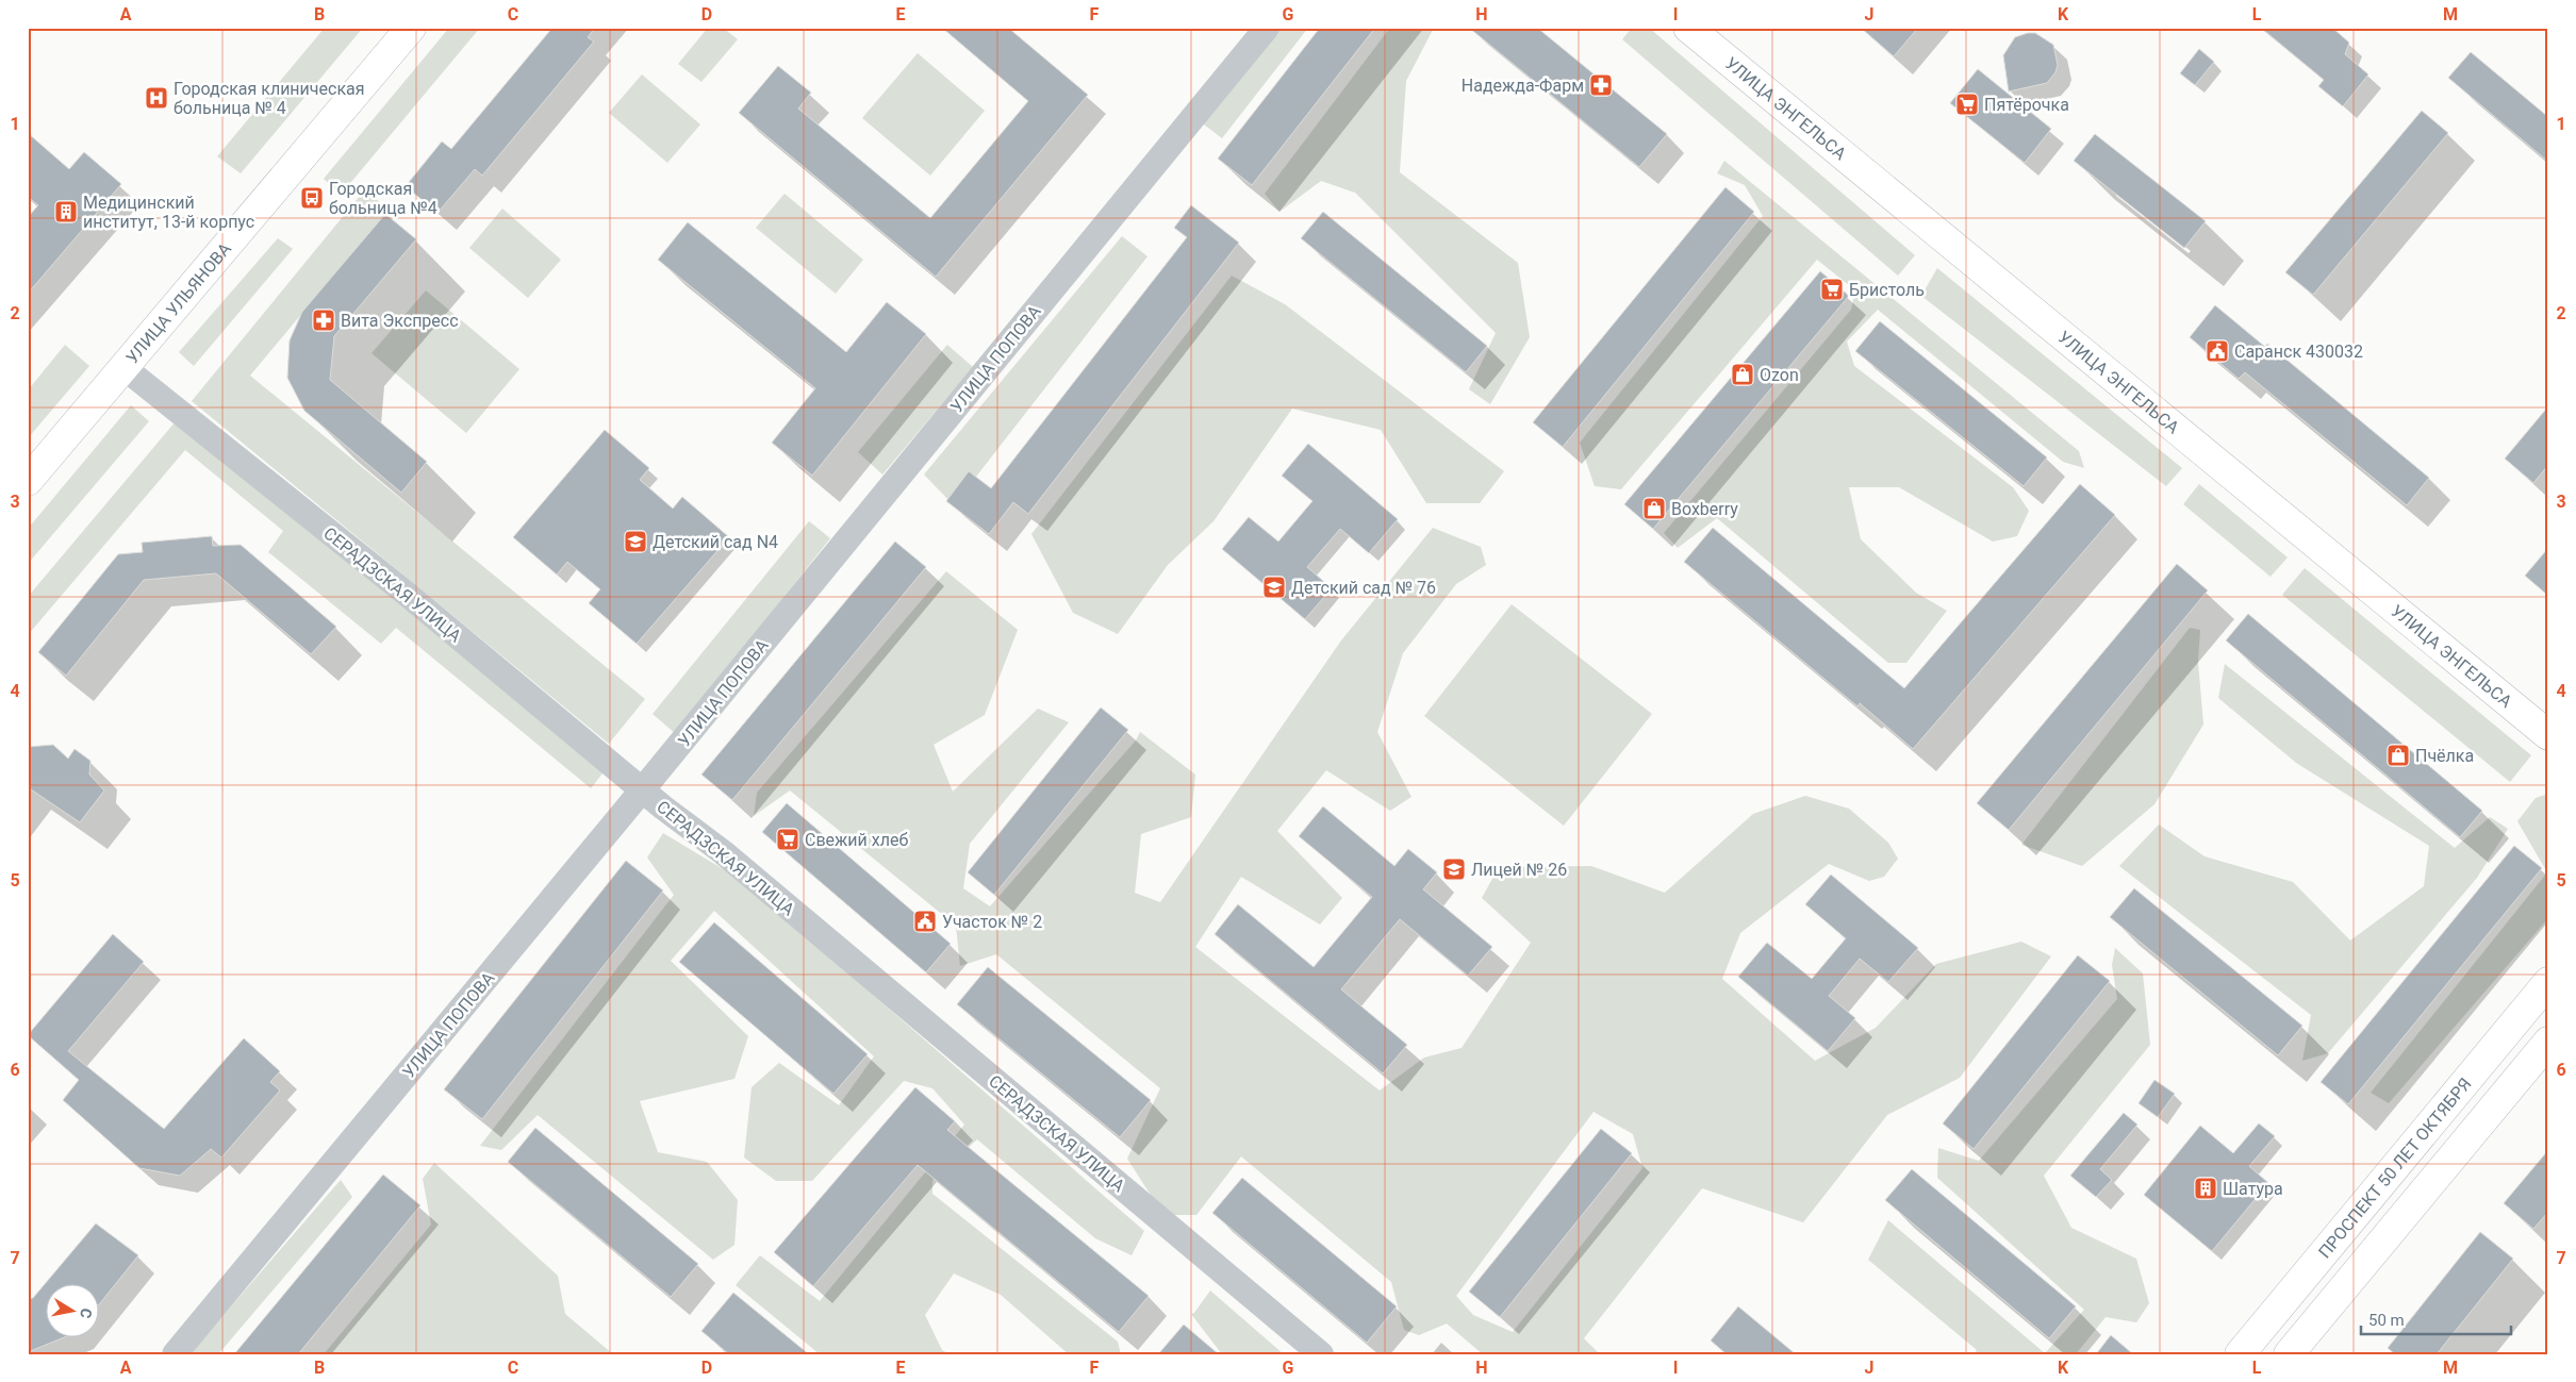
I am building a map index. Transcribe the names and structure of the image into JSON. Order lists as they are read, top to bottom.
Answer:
{
  "streets": {
    "main road": ["УЛИЦА ЭНГЕЛЬСА", "УЛИЦА УЛЬЯНОВА", "ПРОСПЕКТ 50 ЛЕТ ОКТЯБРЯ"],
    "street": ["УЛИЦА ПОПОВА", "СЕРАДЗСКАЯ УЛИЦА"]
  },
  "crossings": [
    ["УЛИЦА УЛЬЯНОВА", "СЕРАДЗСКАЯ УЛИЦА"],
    ["УЛИЦА ПОПОВА", "СЕРАДЗСКАЯ УЛИЦА"]
  ],
  "places": {
    "pharmacy": ["Надежда-Фарм", "Вита Экспресс"],
    "hospital": ["Городская клиническая больница № 4"],
    "supermarket": ["Пятёрочка", "Бристоль", "Свежий хлеб"],
    "bus stop": ["Городская больница №4"],
    "building": ["Медицинский институт, 13-й корпус", "Шатура"],
    "public building": ["Саранск 430032", "Участок № 2"],
    "shop": ["Ozon", "Boxberry", "Пчёлка"],
    "school or university": ["Детский сад N4", "Детский сад № 76", "Лицей № 26"]
  },
  "scale_bar": "50 m",
  "north": "right",
  "grid": {
    "columns": [
      "A",
      "B",
      "C",
      "D",
      "E",
      "F",
      "G",
      "H",
      "I",
      "J",
      "K",
      "L",
      "M"
    ],
    "rows": [
      "1",
      "2",
      "3",
      "4",
      "5",
      "6",
      "7"
    ]
  }
}
